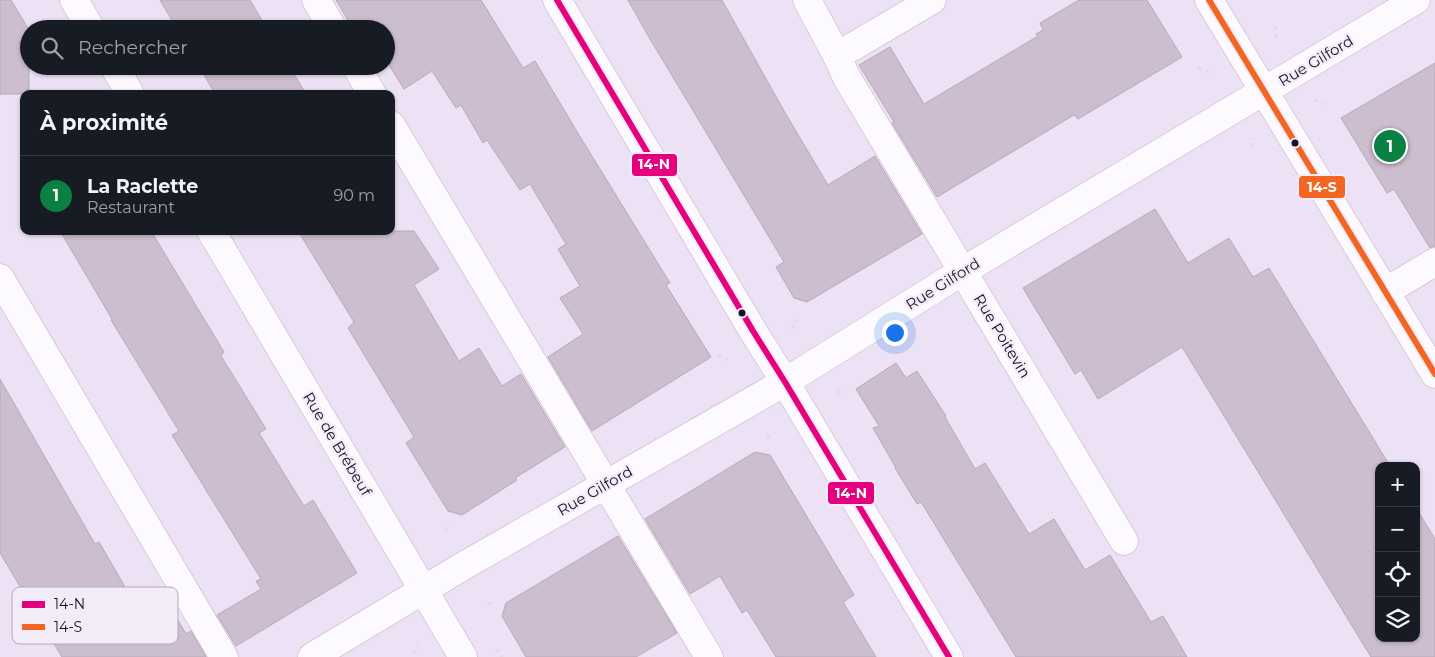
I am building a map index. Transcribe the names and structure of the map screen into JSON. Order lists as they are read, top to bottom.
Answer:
{
  "streets": {
    "street": ["Rue Gilford", "Rue Poitevin", "Rue de Brébeuf"]
  },
  "crossings": [
    ["Rue Gilford", "Rue Poitevin"],
    ["Rue Gilford", "Rue de Brébeuf"]
  ],
  "lines": ["transit line 14-N", "transit line 14-S"],
  "legend": ["14-N", "14-S"],
  "page": {
    "search": "Rechercher",
    "heading": "À proximité",
    "pins": "1",
    "list": [
      {
        "mark": "1",
        "name": "La Raclette",
        "note": "Restaurant",
        "value": "90 m"
      }
    ],
    "map_buttons": ["+", "−"]
  }
}
